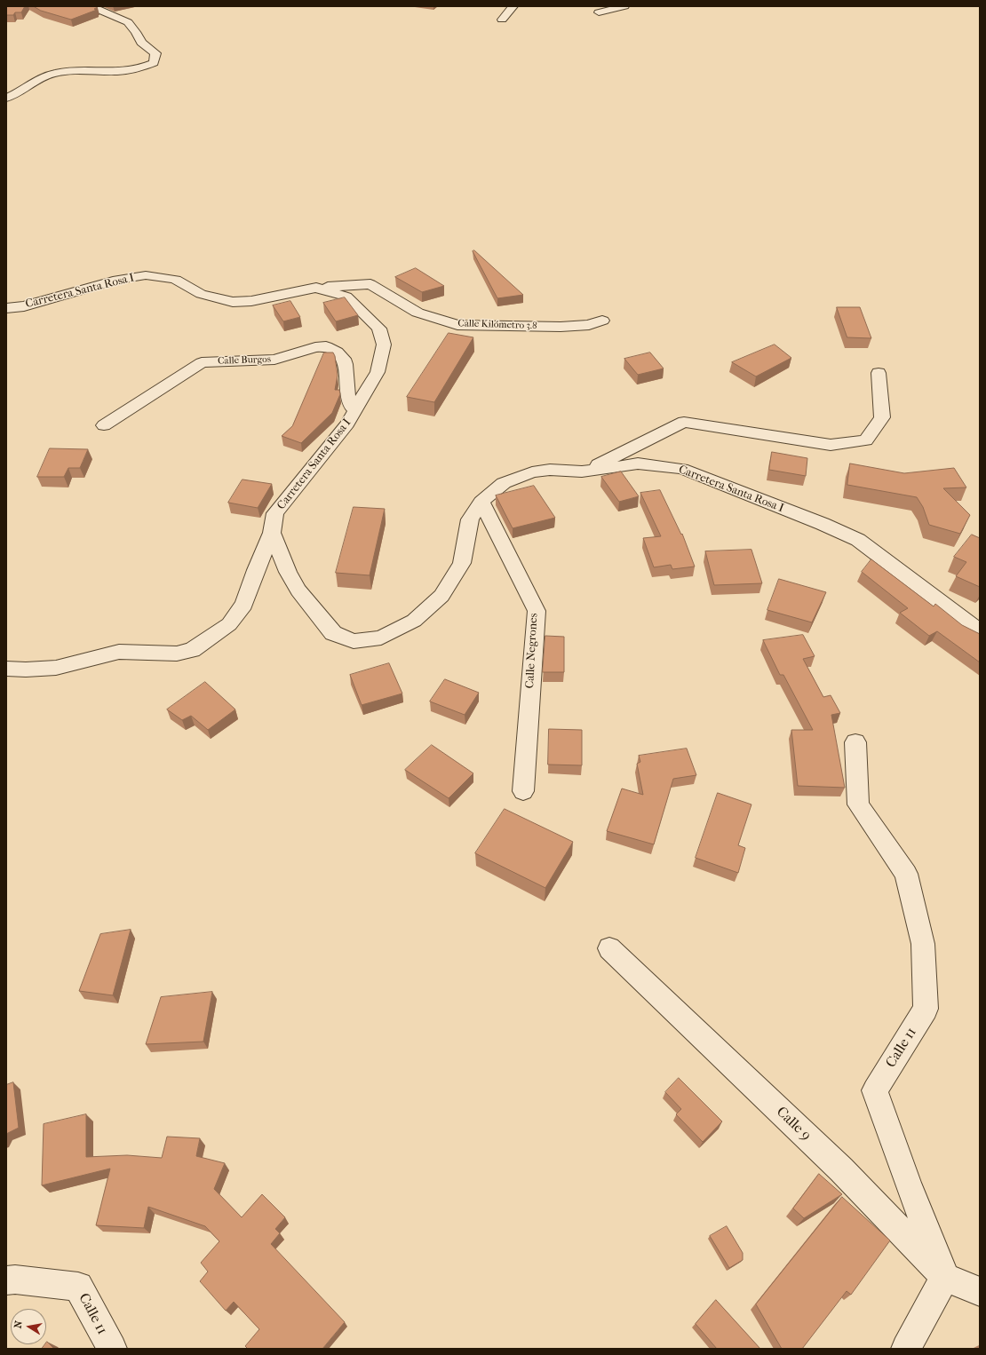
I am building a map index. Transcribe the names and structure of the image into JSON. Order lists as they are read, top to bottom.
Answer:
{
  "streets": {
    "street": [
      "Carretera Santa Rosa I",
      "Calle Kilómetro 3.8",
      "Calle Burgos",
      "Calle Negrones",
      "Calle 11",
      "Calle 9"
    ]
  },
  "crossings": [
    ["Carretera Santa Rosa I", "Calle Kilómetro 3.8"],
    ["Carretera Santa Rosa I", "Calle Burgos"],
    ["Carretera Santa Rosa I", "Calle Negrones"],
    ["Calle 11", "Calle 9"]
  ],
  "north": "left"
}
